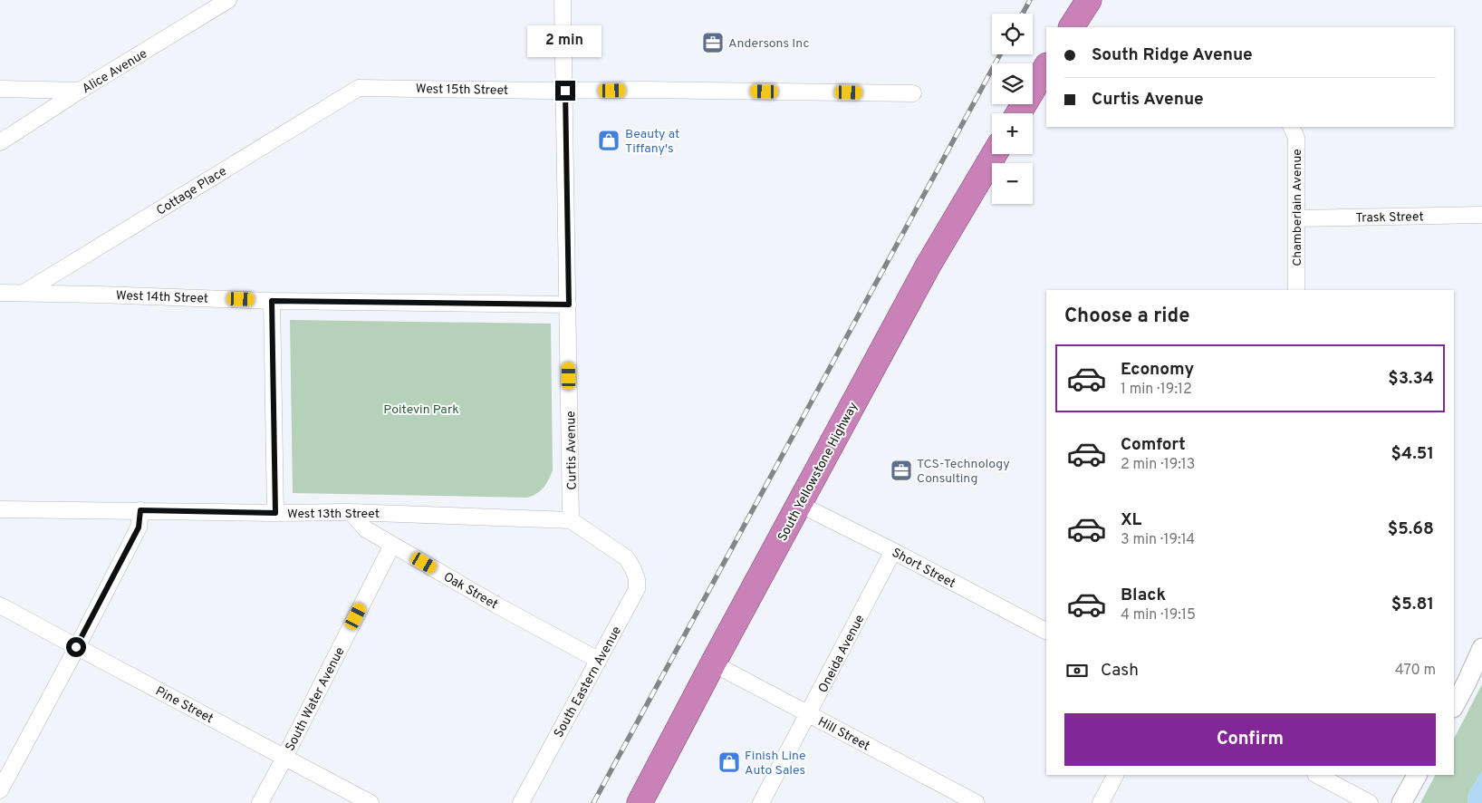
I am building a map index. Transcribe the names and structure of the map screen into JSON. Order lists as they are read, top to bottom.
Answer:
{
  "streets": {
    "highway": ["South Yellowstone Highway"],
    "street": [
      "Alice Avenue",
      "West 15th Street",
      "Cottage Place",
      "Chamberlain Avenue",
      "Trask Street",
      "West 14th Street",
      "Curtis Avenue",
      "West 13th Street",
      "Short Street",
      "Oak Street",
      "Oneida Avenue",
      "South Eastern Avenue",
      "South Water Avenue",
      "Pine Street",
      "Hill Street"
    ]
  },
  "crossings": [
    ["West 15th Street", "Cottage Place"],
    ["West 15th Street", "Curtis Avenue"],
    ["Cottage Place", "West 14th Street"],
    ["Chamberlain Avenue", "Trask Street"],
    ["West 14th Street", "Curtis Avenue"],
    ["Curtis Avenue", "West 13th Street"],
    ["Curtis Avenue", "South Eastern Avenue"],
    ["South Yellowstone Highway", "Short Street"],
    ["South Yellowstone Highway", "Hill Street"],
    ["West 13th Street", "Oak Street"],
    ["West 13th Street", "South Eastern Avenue"],
    ["Short Street", "Oneida Avenue"],
    ["Oak Street", "South Eastern Avenue"],
    ["Oak Street", "South Water Avenue"],
    ["Oneida Avenue", "Hill Street"],
    ["South Water Avenue", "Pine Street"]
  ],
  "parks": ["Poitevin Park"],
  "places": {
    "office": ["Andersons Inc", "TCS-Technology Consulting"],
    "shop": ["Beauty at Tiffany's", "Finish Line Auto Sales"]
  },
  "page": {
    "map_buttons": ["+", "−"],
    "bubble": "2 min",
    "banner": ["South Ridge Avenue", "Curtis Avenue"],
    "heading": "Choose a ride",
    "list": [
      {
        "name": "Economy",
        "note": "1 min · 19:12",
        "value": "$3.34"
      },
      {
        "name": "Comfort",
        "note": "2 min · 19:13",
        "value": "$4.51"
      },
      {
        "name": "XL",
        "note": "3 min · 19:14",
        "value": "$5.68"
      },
      {
        "name": "Black",
        "note": "4 min · 19:15",
        "value": "$5.81"
      }
    ],
    "pay": ["Cash", "470 m"],
    "buttons": "Confirm"
  }
}
